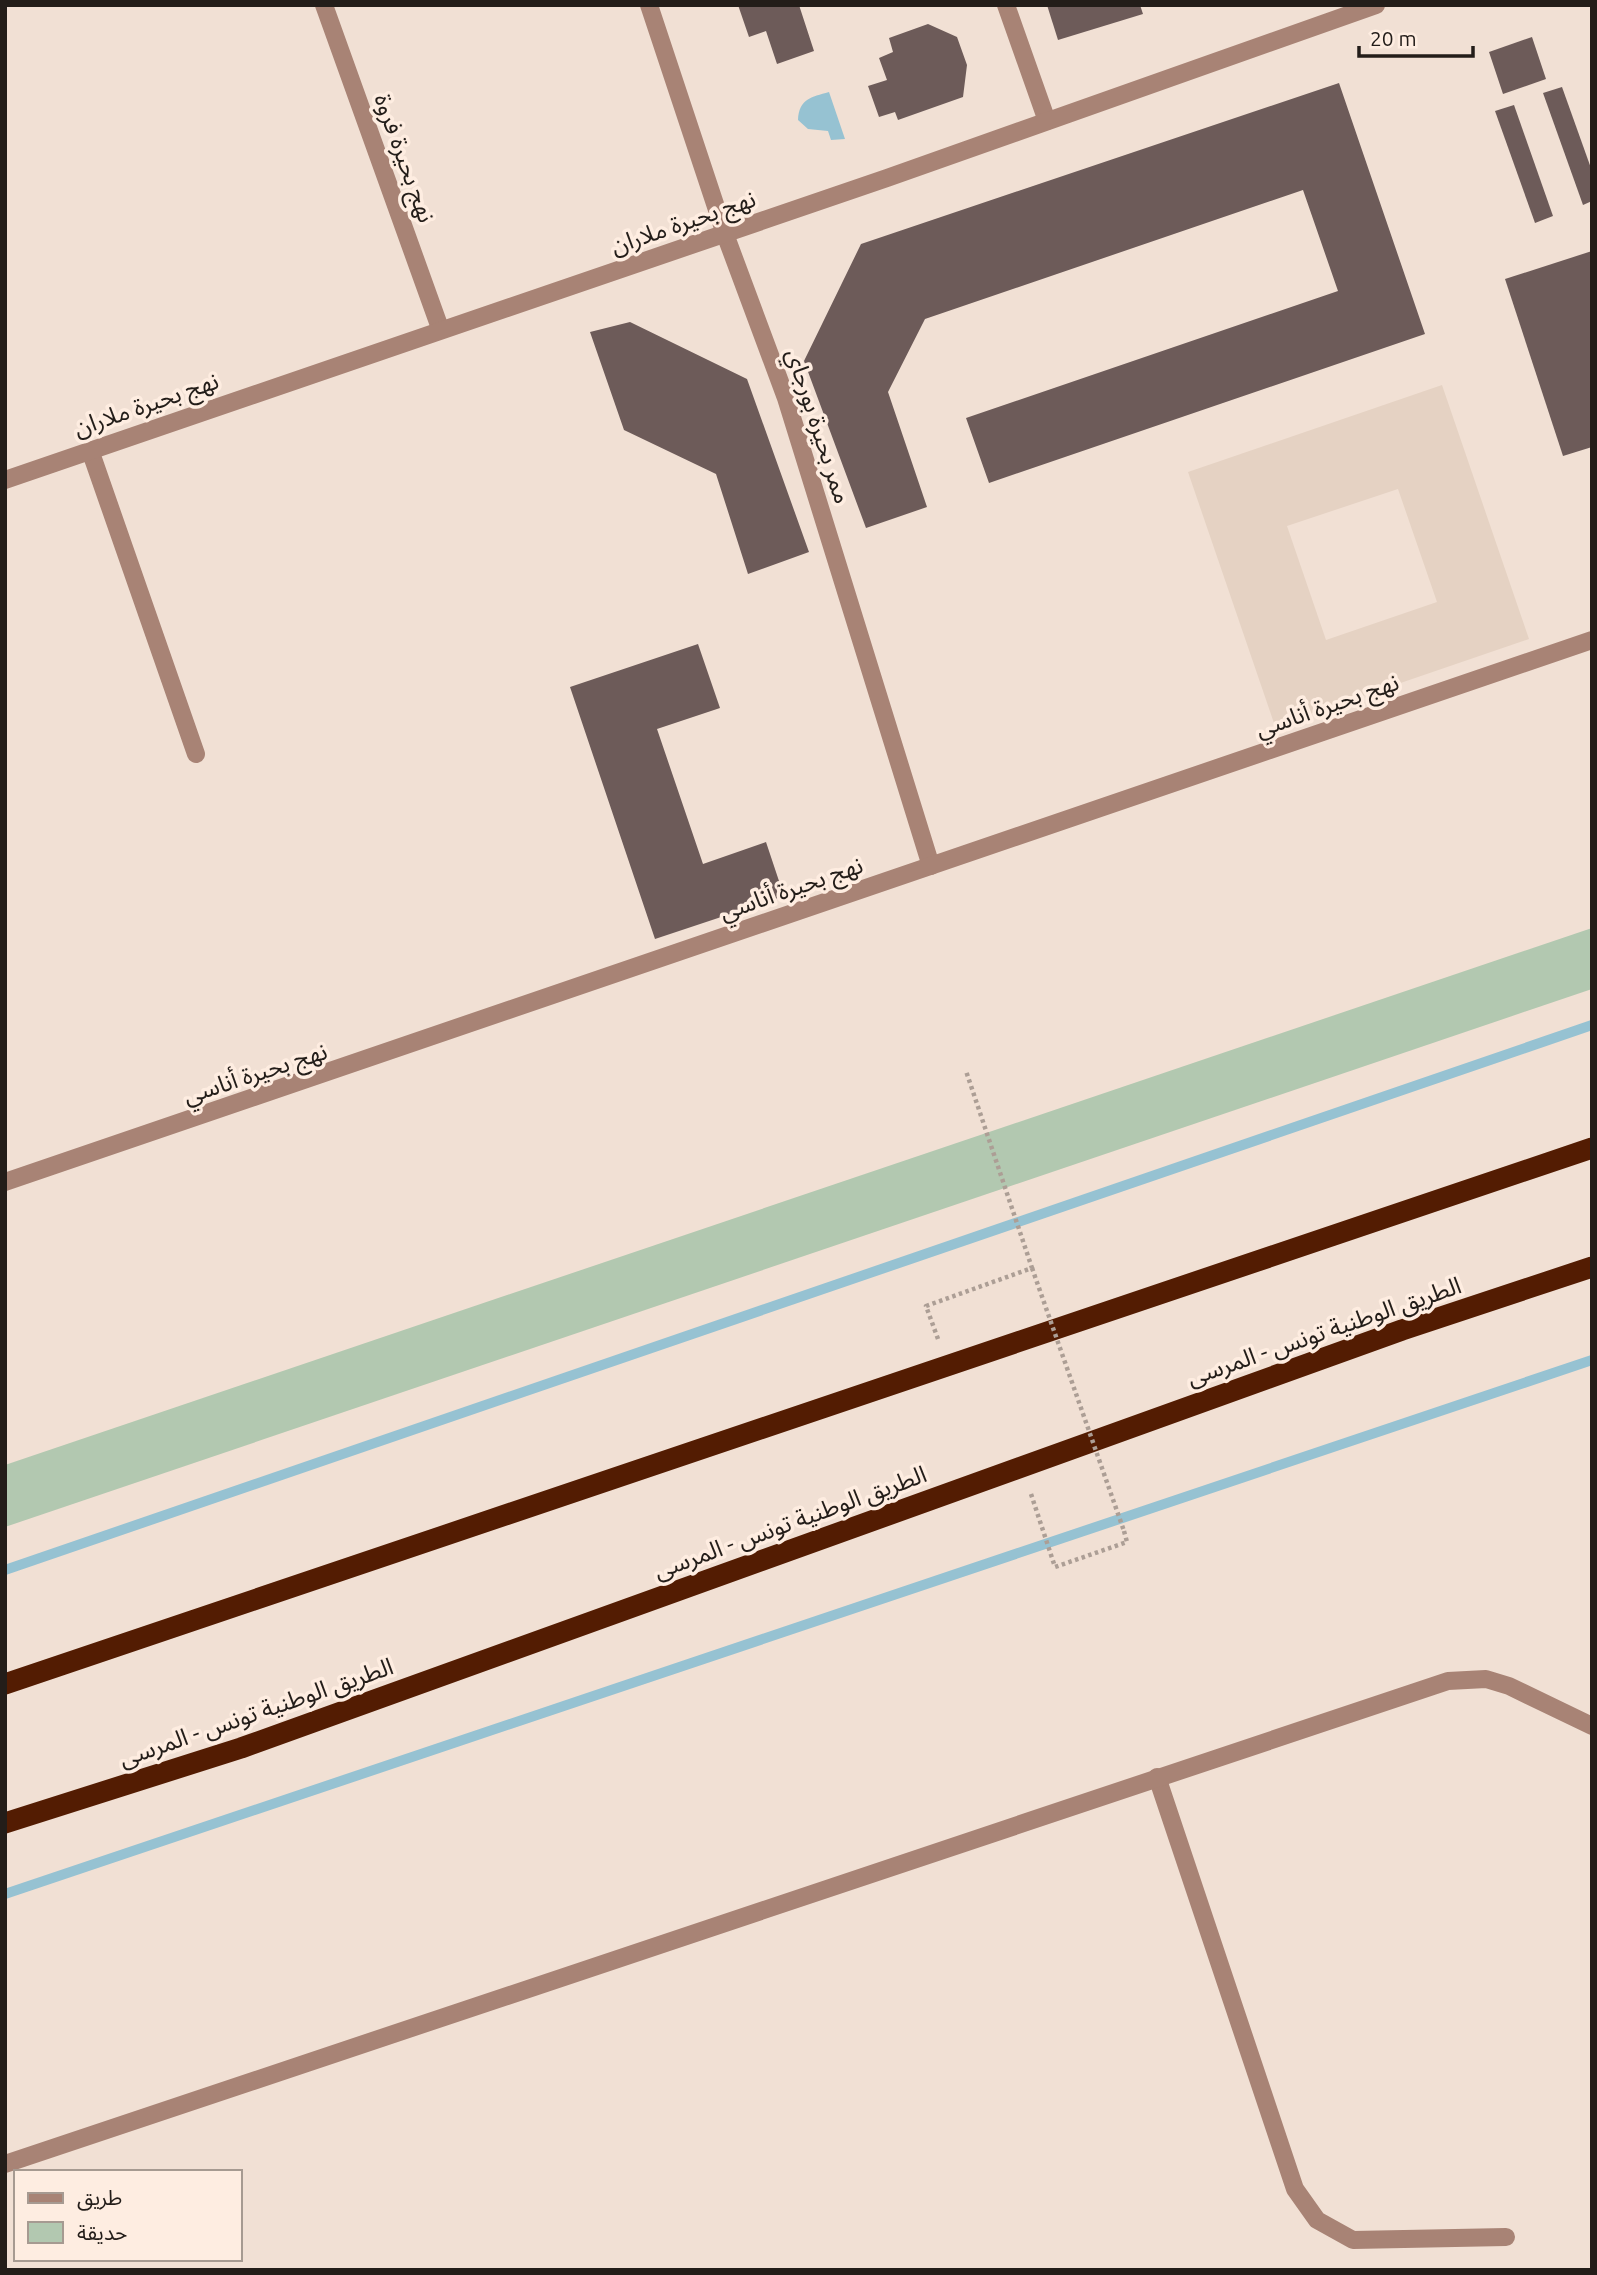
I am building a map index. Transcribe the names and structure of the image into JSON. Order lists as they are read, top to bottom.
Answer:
{
  "streets": {
    "highway": ["الطريق الوطنية تونس - المرسى"],
    "street": [
      "نهج بحيرة فروة",
      "نهج بحيرة ملاران",
      "ممر بحيرة بورجاي",
      "نهج بحيرة أناسي"
    ]
  },
  "crossings": [
    ["نهج بحيرة فروة", "نهج بحيرة ملاران"],
    ["نهج بحيرة ملاران", "ممر بحيرة بورجاي"],
    ["ممر بحيرة بورجاي", "نهج بحيرة أناسي"]
  ],
  "legend": ["طريق", "حديقة"],
  "scale_bar": "20 m"
}
